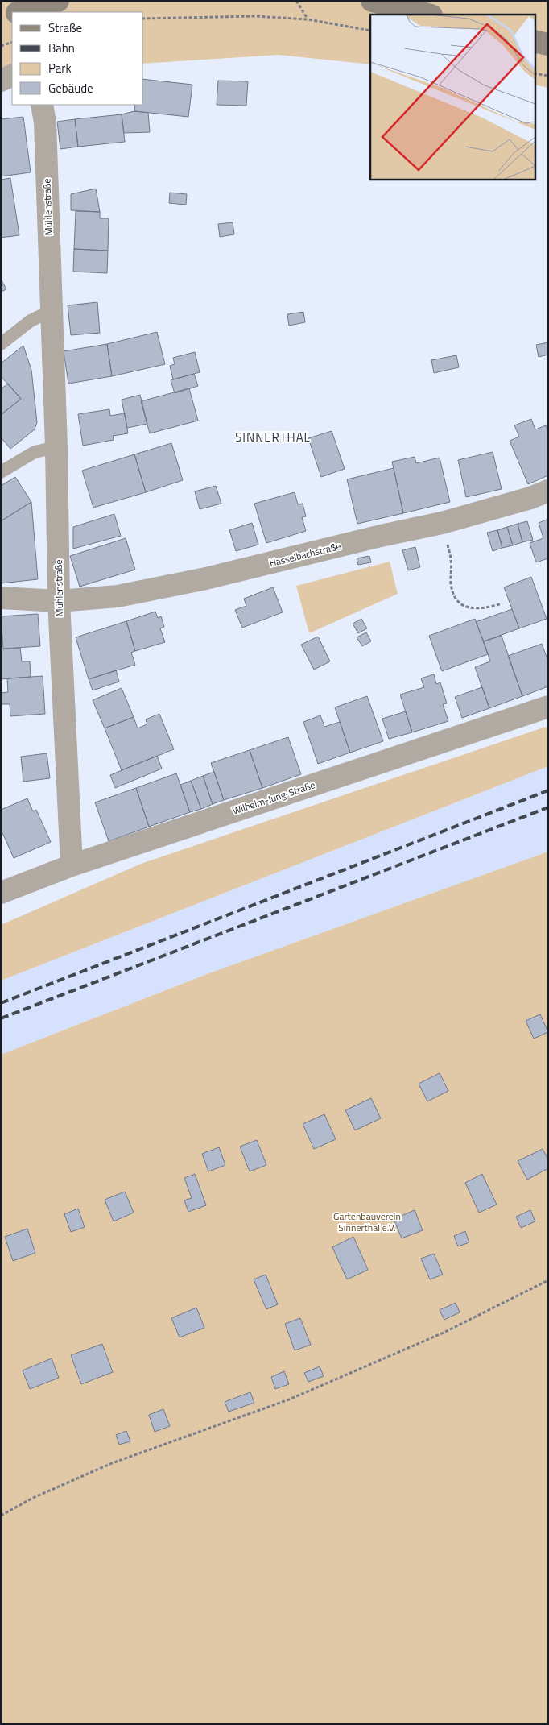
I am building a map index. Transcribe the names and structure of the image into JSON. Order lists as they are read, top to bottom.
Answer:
{
  "streets": {
    "street": ["Mühlenstraße", "Hasselbachstraße", "Wilhelm-Jung-Straße"]
  },
  "crossings": [
    ["Mühlenstraße", "Hasselbachstraße"],
    ["Mühlenstraße", "Wilhelm-Jung-Straße"]
  ],
  "districts": ["SINNERTHAL"],
  "parks": ["Gartenbauverein Sinnerthal e.V."],
  "legend": [
    "Straße",
    "Bahn",
    "Park",
    "Gebäude"
  ]
}
